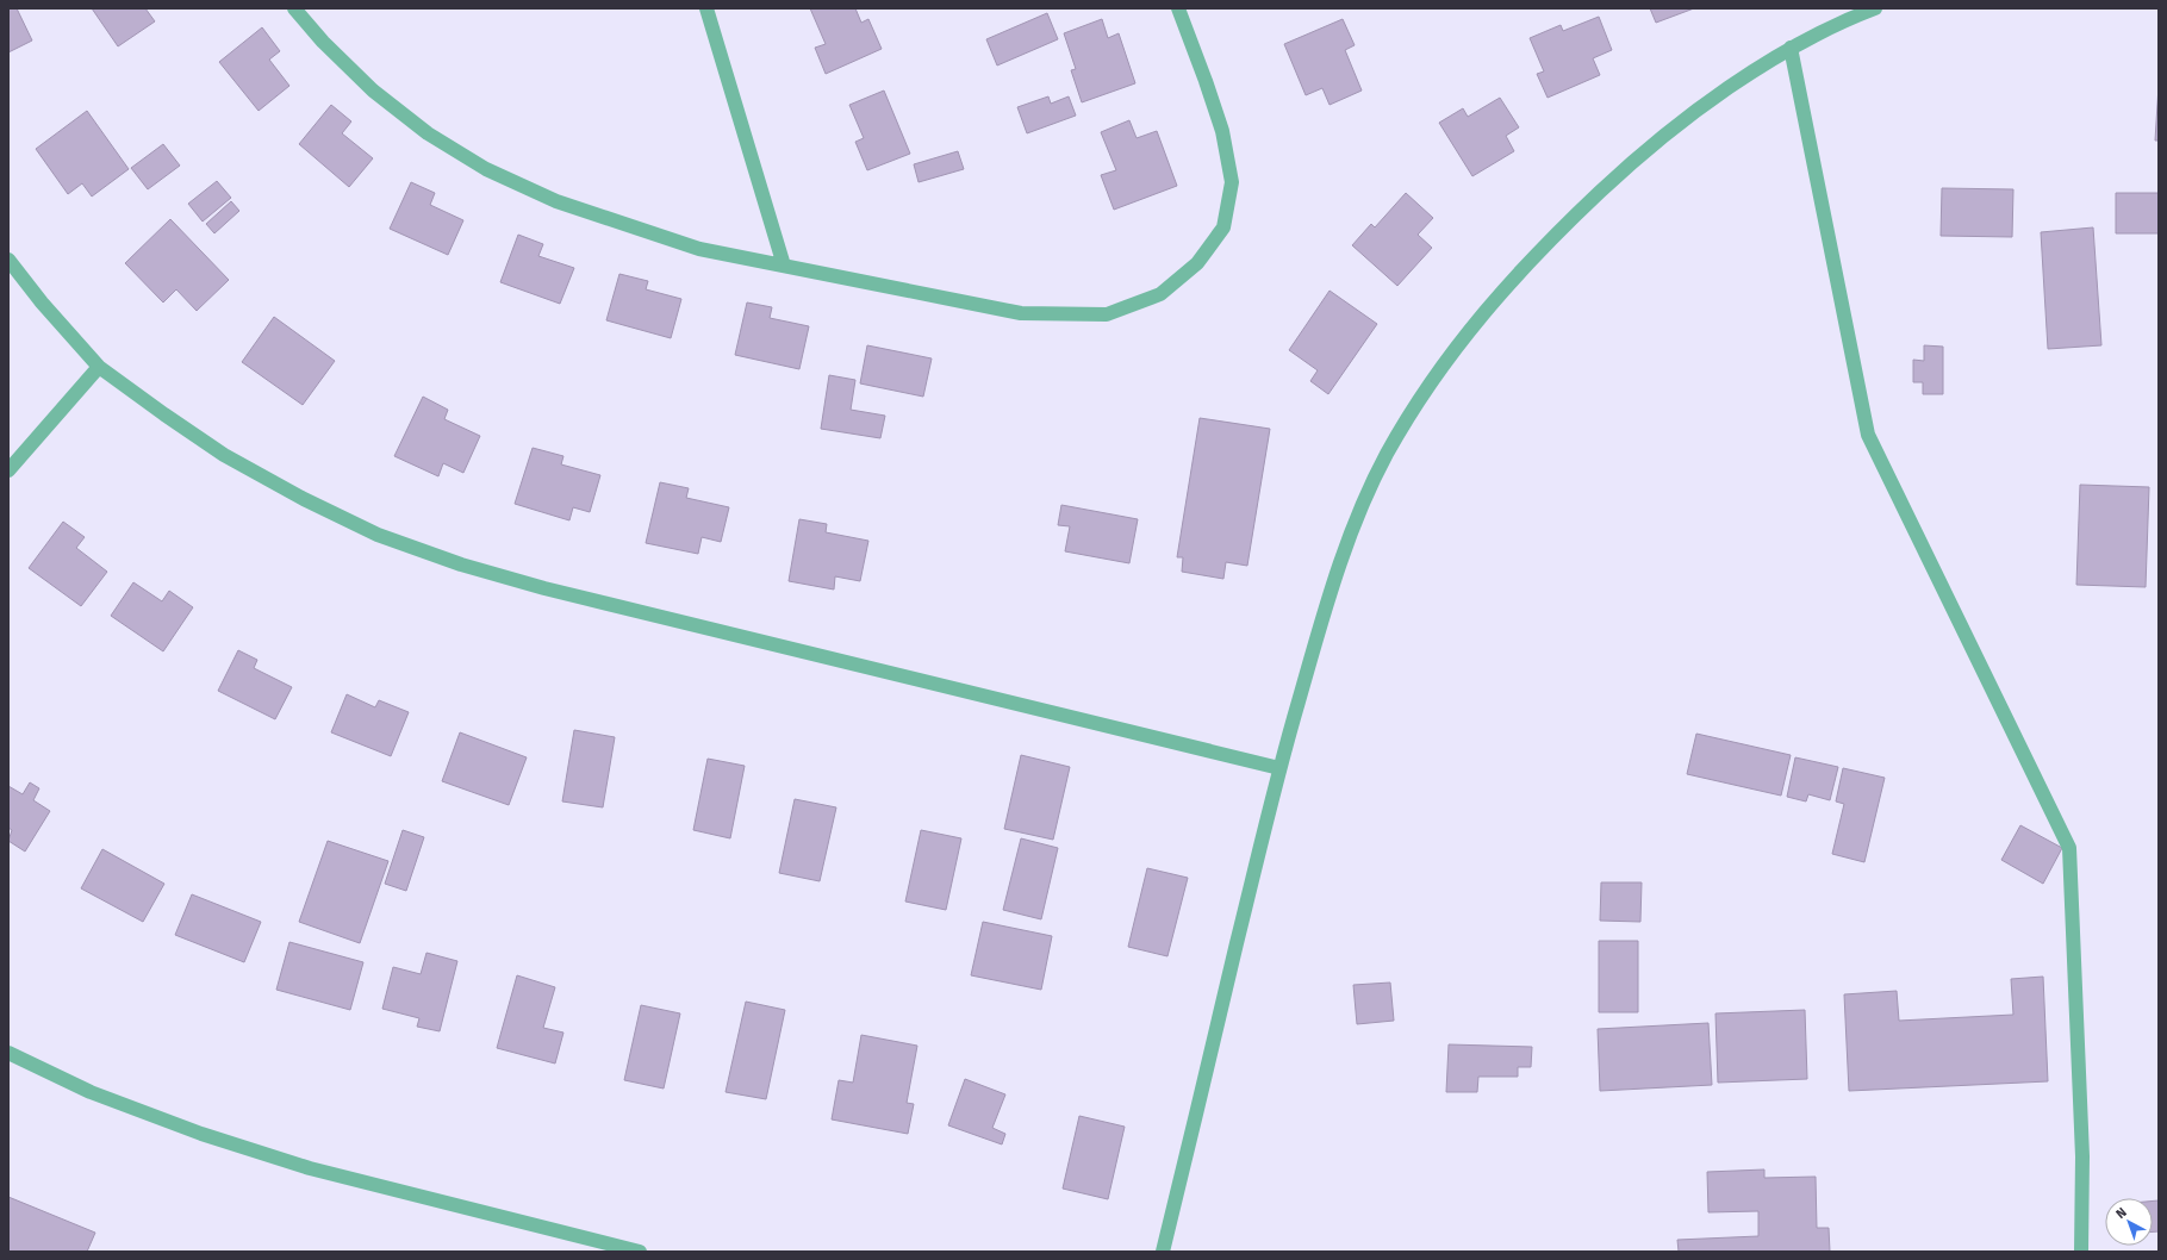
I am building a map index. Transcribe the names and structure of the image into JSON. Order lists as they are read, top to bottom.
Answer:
{
  "north": "top left"
}
